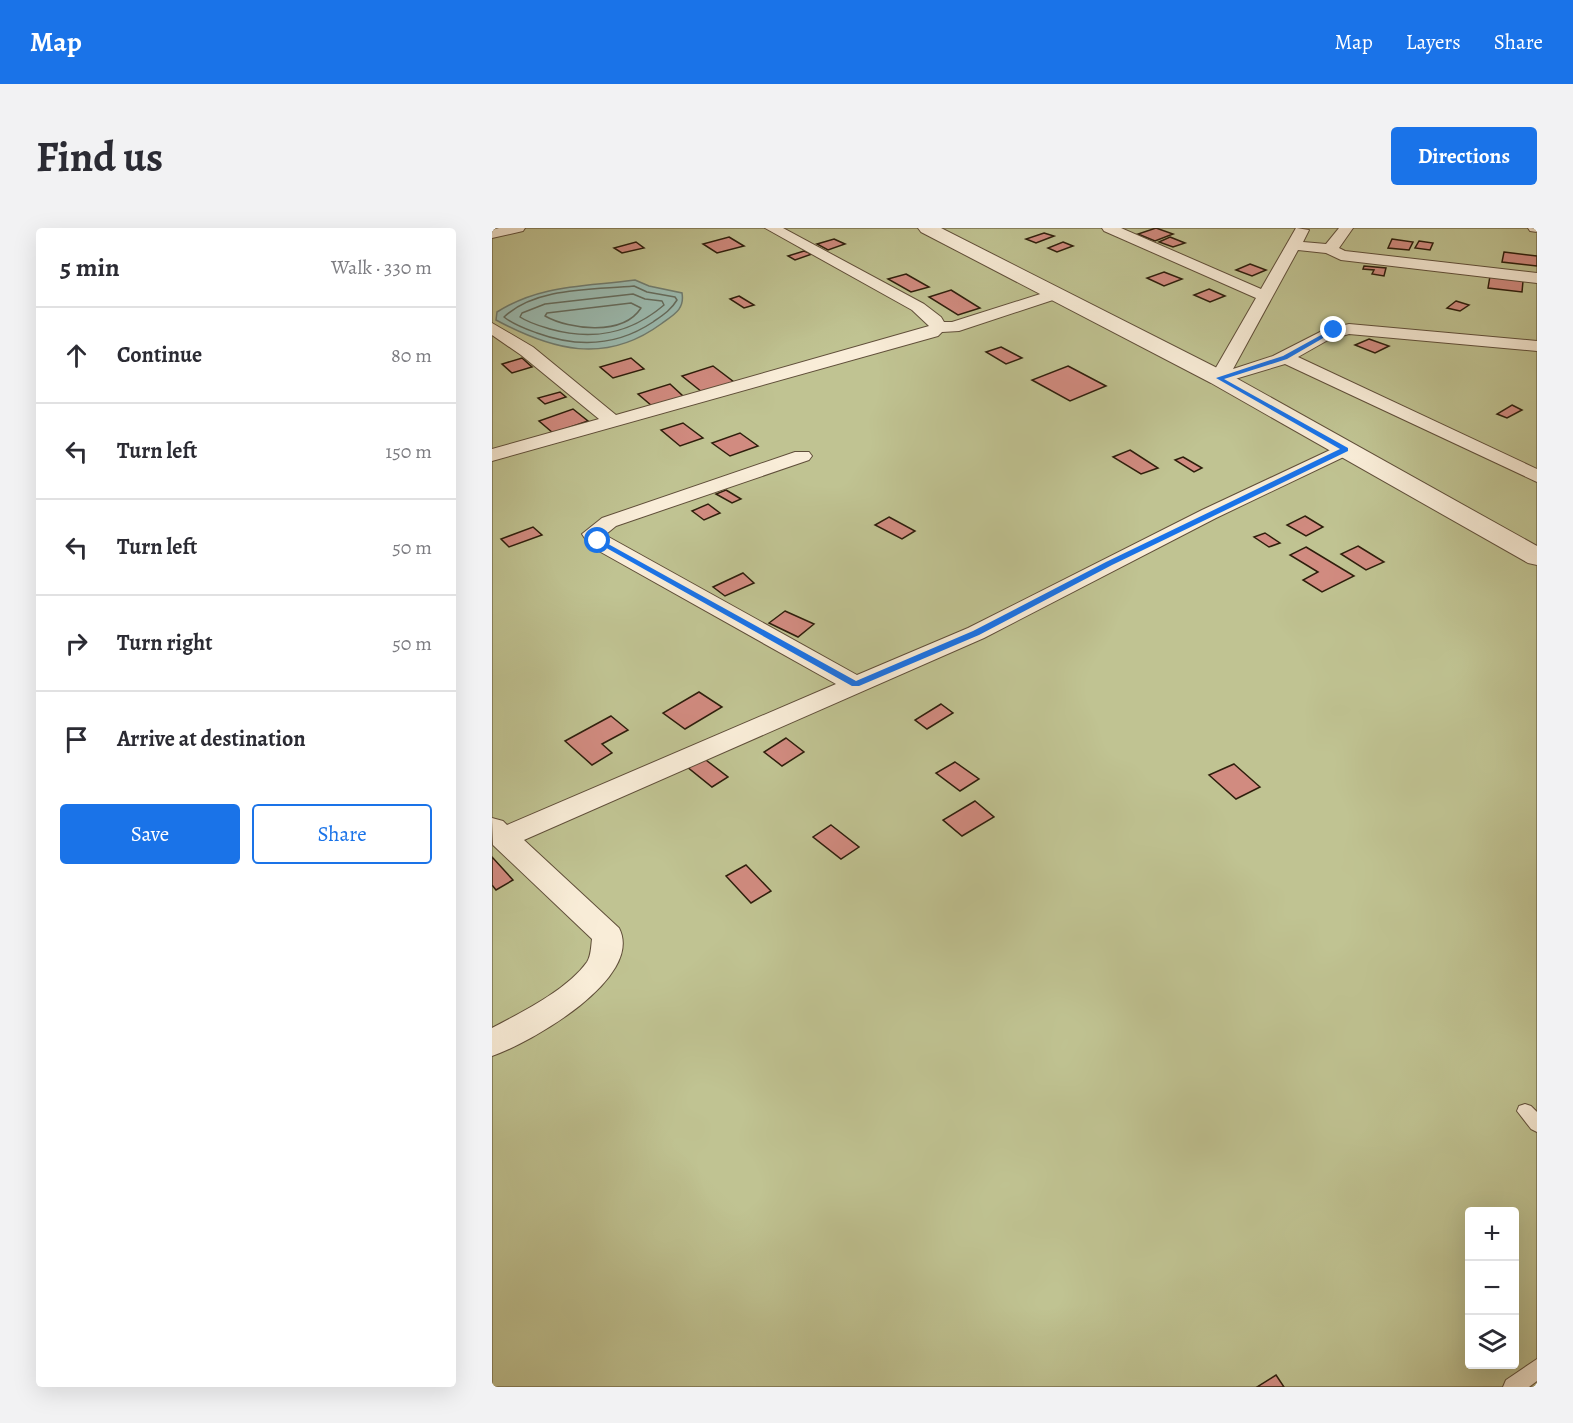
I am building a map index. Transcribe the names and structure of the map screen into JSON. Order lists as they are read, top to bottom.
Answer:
{
  "page": {
    "header": "Map",
    "nav": ["Map", "Layers", "Share"],
    "buttons": [
      "Directions",
      ["Save", "Share"]
    ],
    "title": "Find us",
    "heading": ["5 min", "Walk · 330 m"],
    "list": [
      ["Continue", "80 m"],
      ["Turn left", "150 m"],
      ["Turn left", "50 m"],
      ["Turn right", "50 m"],
      "Arrive at destination"
    ],
    "map_buttons": ["+", "−"]
  }
}
